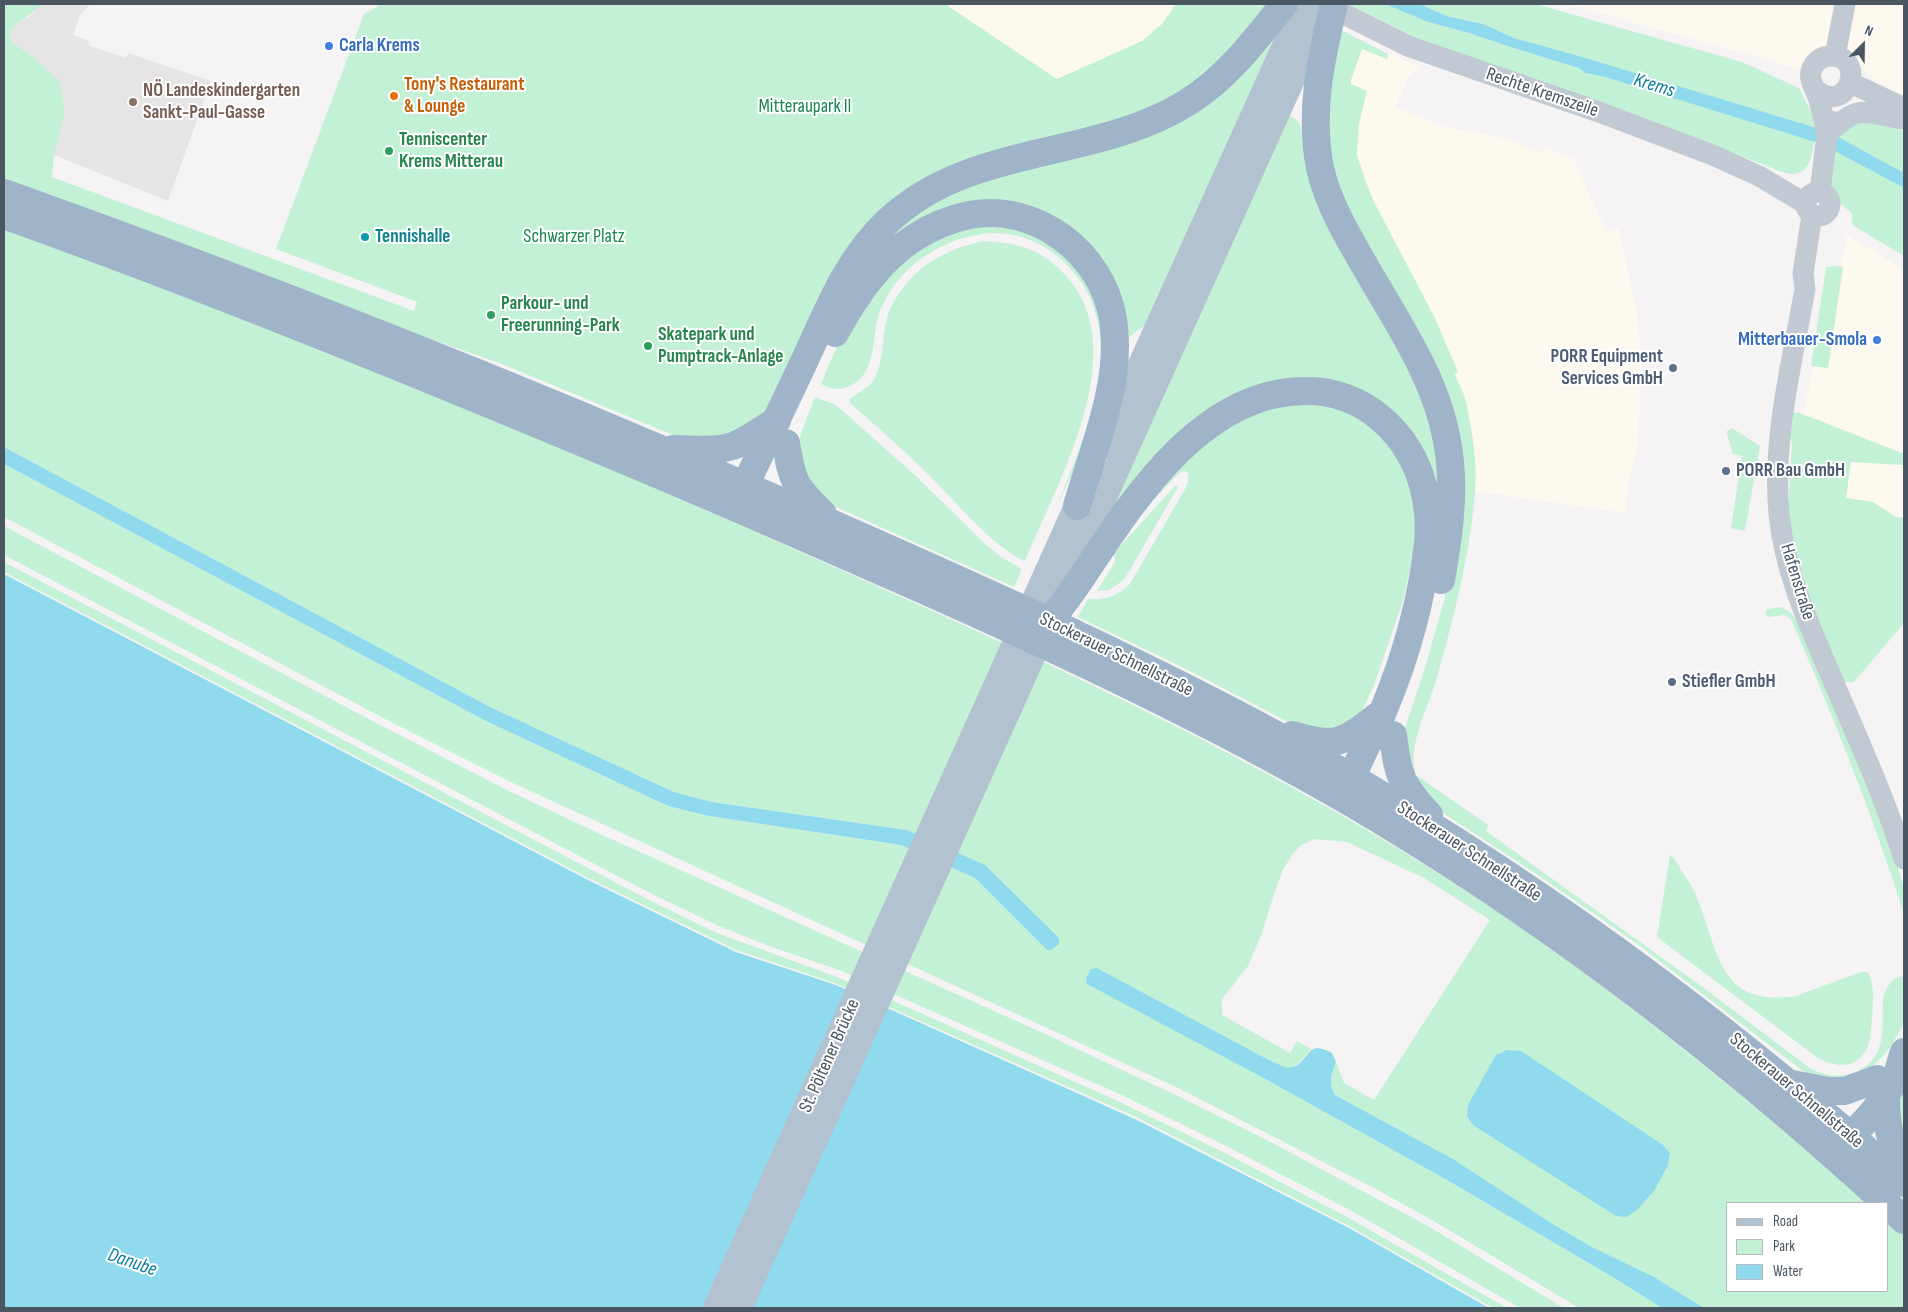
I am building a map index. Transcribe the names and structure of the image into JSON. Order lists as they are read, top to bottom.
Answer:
{
  "streets": {
    "highway": ["Stockerauer Schnellstraße"],
    "main road": ["St. Pöltener Brücke"],
    "street": ["Rechte Kremszeile", "Hafenstraße"]
  },
  "crossings": [
    ["Rechte Kremszeile", "Hafenstraße"]
  ],
  "water": ["Krems", "Danube"],
  "parks": ["Mitteraupark II", "Schwarzer Platz"],
  "places": [
    "Carla Krems",
    "Tony's Restaurant & Lounge",
    "NÖ Landeskindergarten Sankt-Paul-Gasse",
    "Tenniscenter Krems Mitterau",
    "Tennishalle",
    "Parkour- und Freerunning-Park",
    "Mitterbauer-Smola",
    "Skatepark und Pumptrack-Anlage",
    "PORR Equipment Services GmbH",
    "PORR Bau GmbH",
    "Stiefler GmbH"
  ],
  "legend": ["Road", "Park", "Water"],
  "north": "top right"
}
